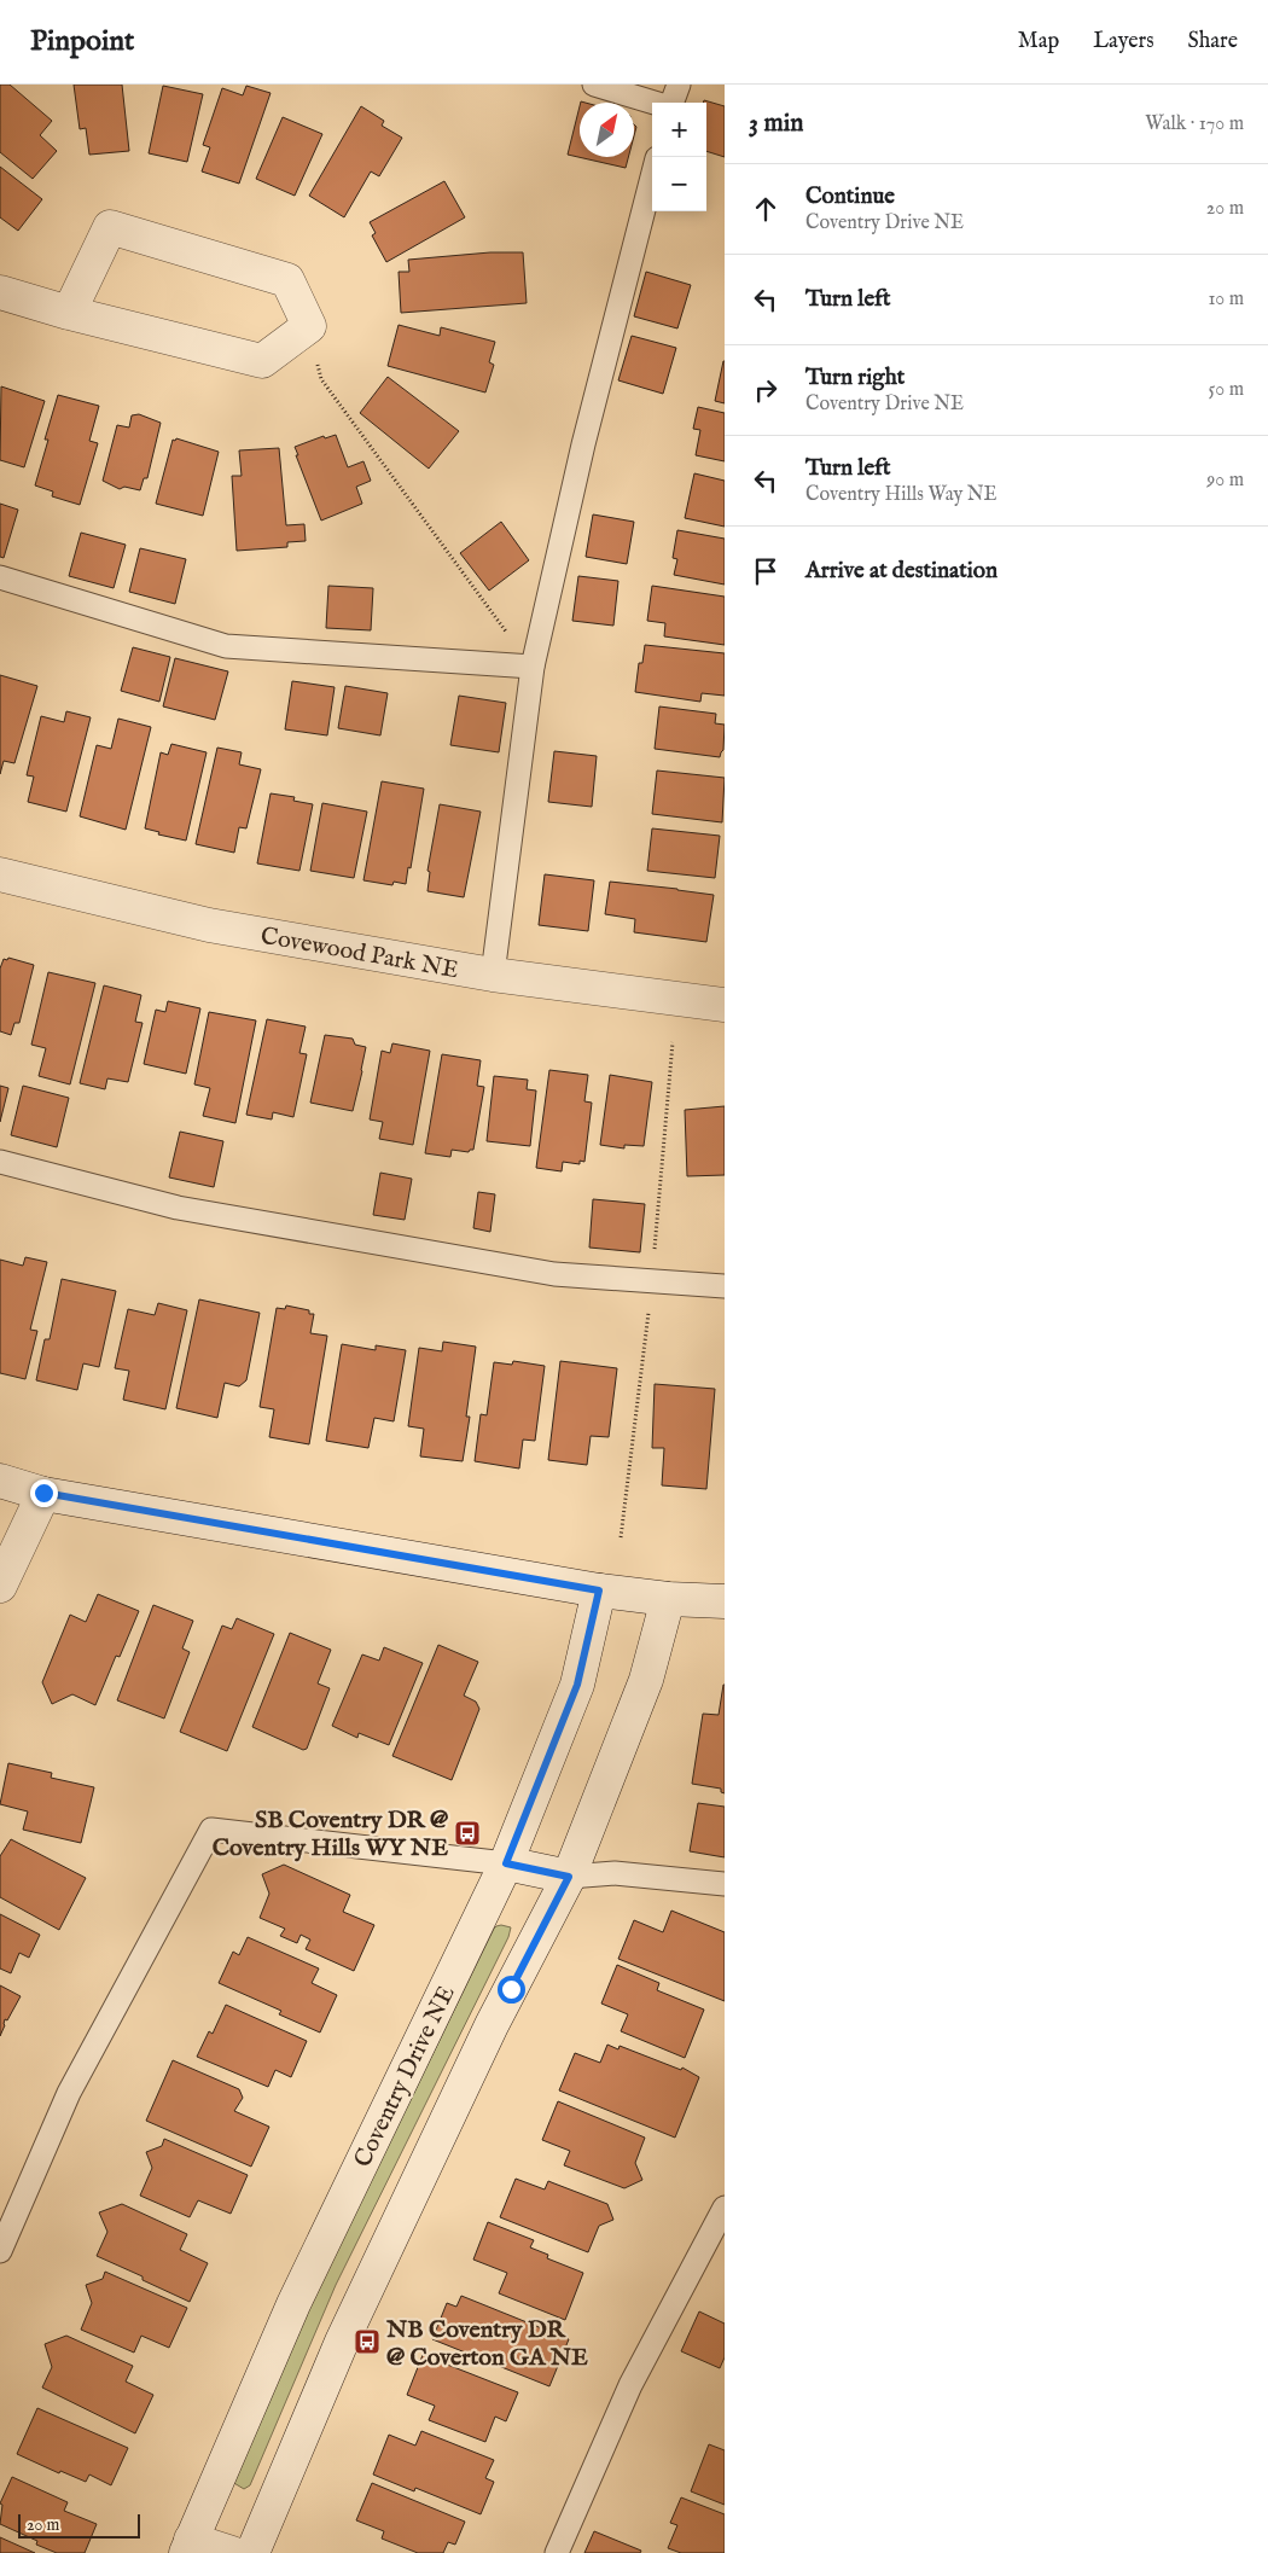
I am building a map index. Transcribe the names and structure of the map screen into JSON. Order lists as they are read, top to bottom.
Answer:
{
  "streets": {
    "street": ["Covewood Park NE", "Coventry Drive NE"]
  },
  "places": {
    "bus stop": ["SB Coventry DR @ Coventry Hills WY NE", "NB Coventry DR @ Coverton GA NE"]
  },
  "scale_bar": "20 m",
  "north": "top right",
  "page": {
    "header": "Pinpoint",
    "nav": ["Map", "Layers", "Share"],
    "heading": ["3 min", "Walk · 170 m"],
    "map_buttons": ["+", "−"],
    "list": [
      ["Continue", "Coventry Drive NE", "20 m"],
      ["Turn left", "10 m"],
      ["Turn right", "Coventry Drive NE", "50 m"],
      ["Turn left", "Coventry Hills Way NE", "90 m"],
      "Arrive at destination"
    ],
    "scale": "20 m"
  }
}
